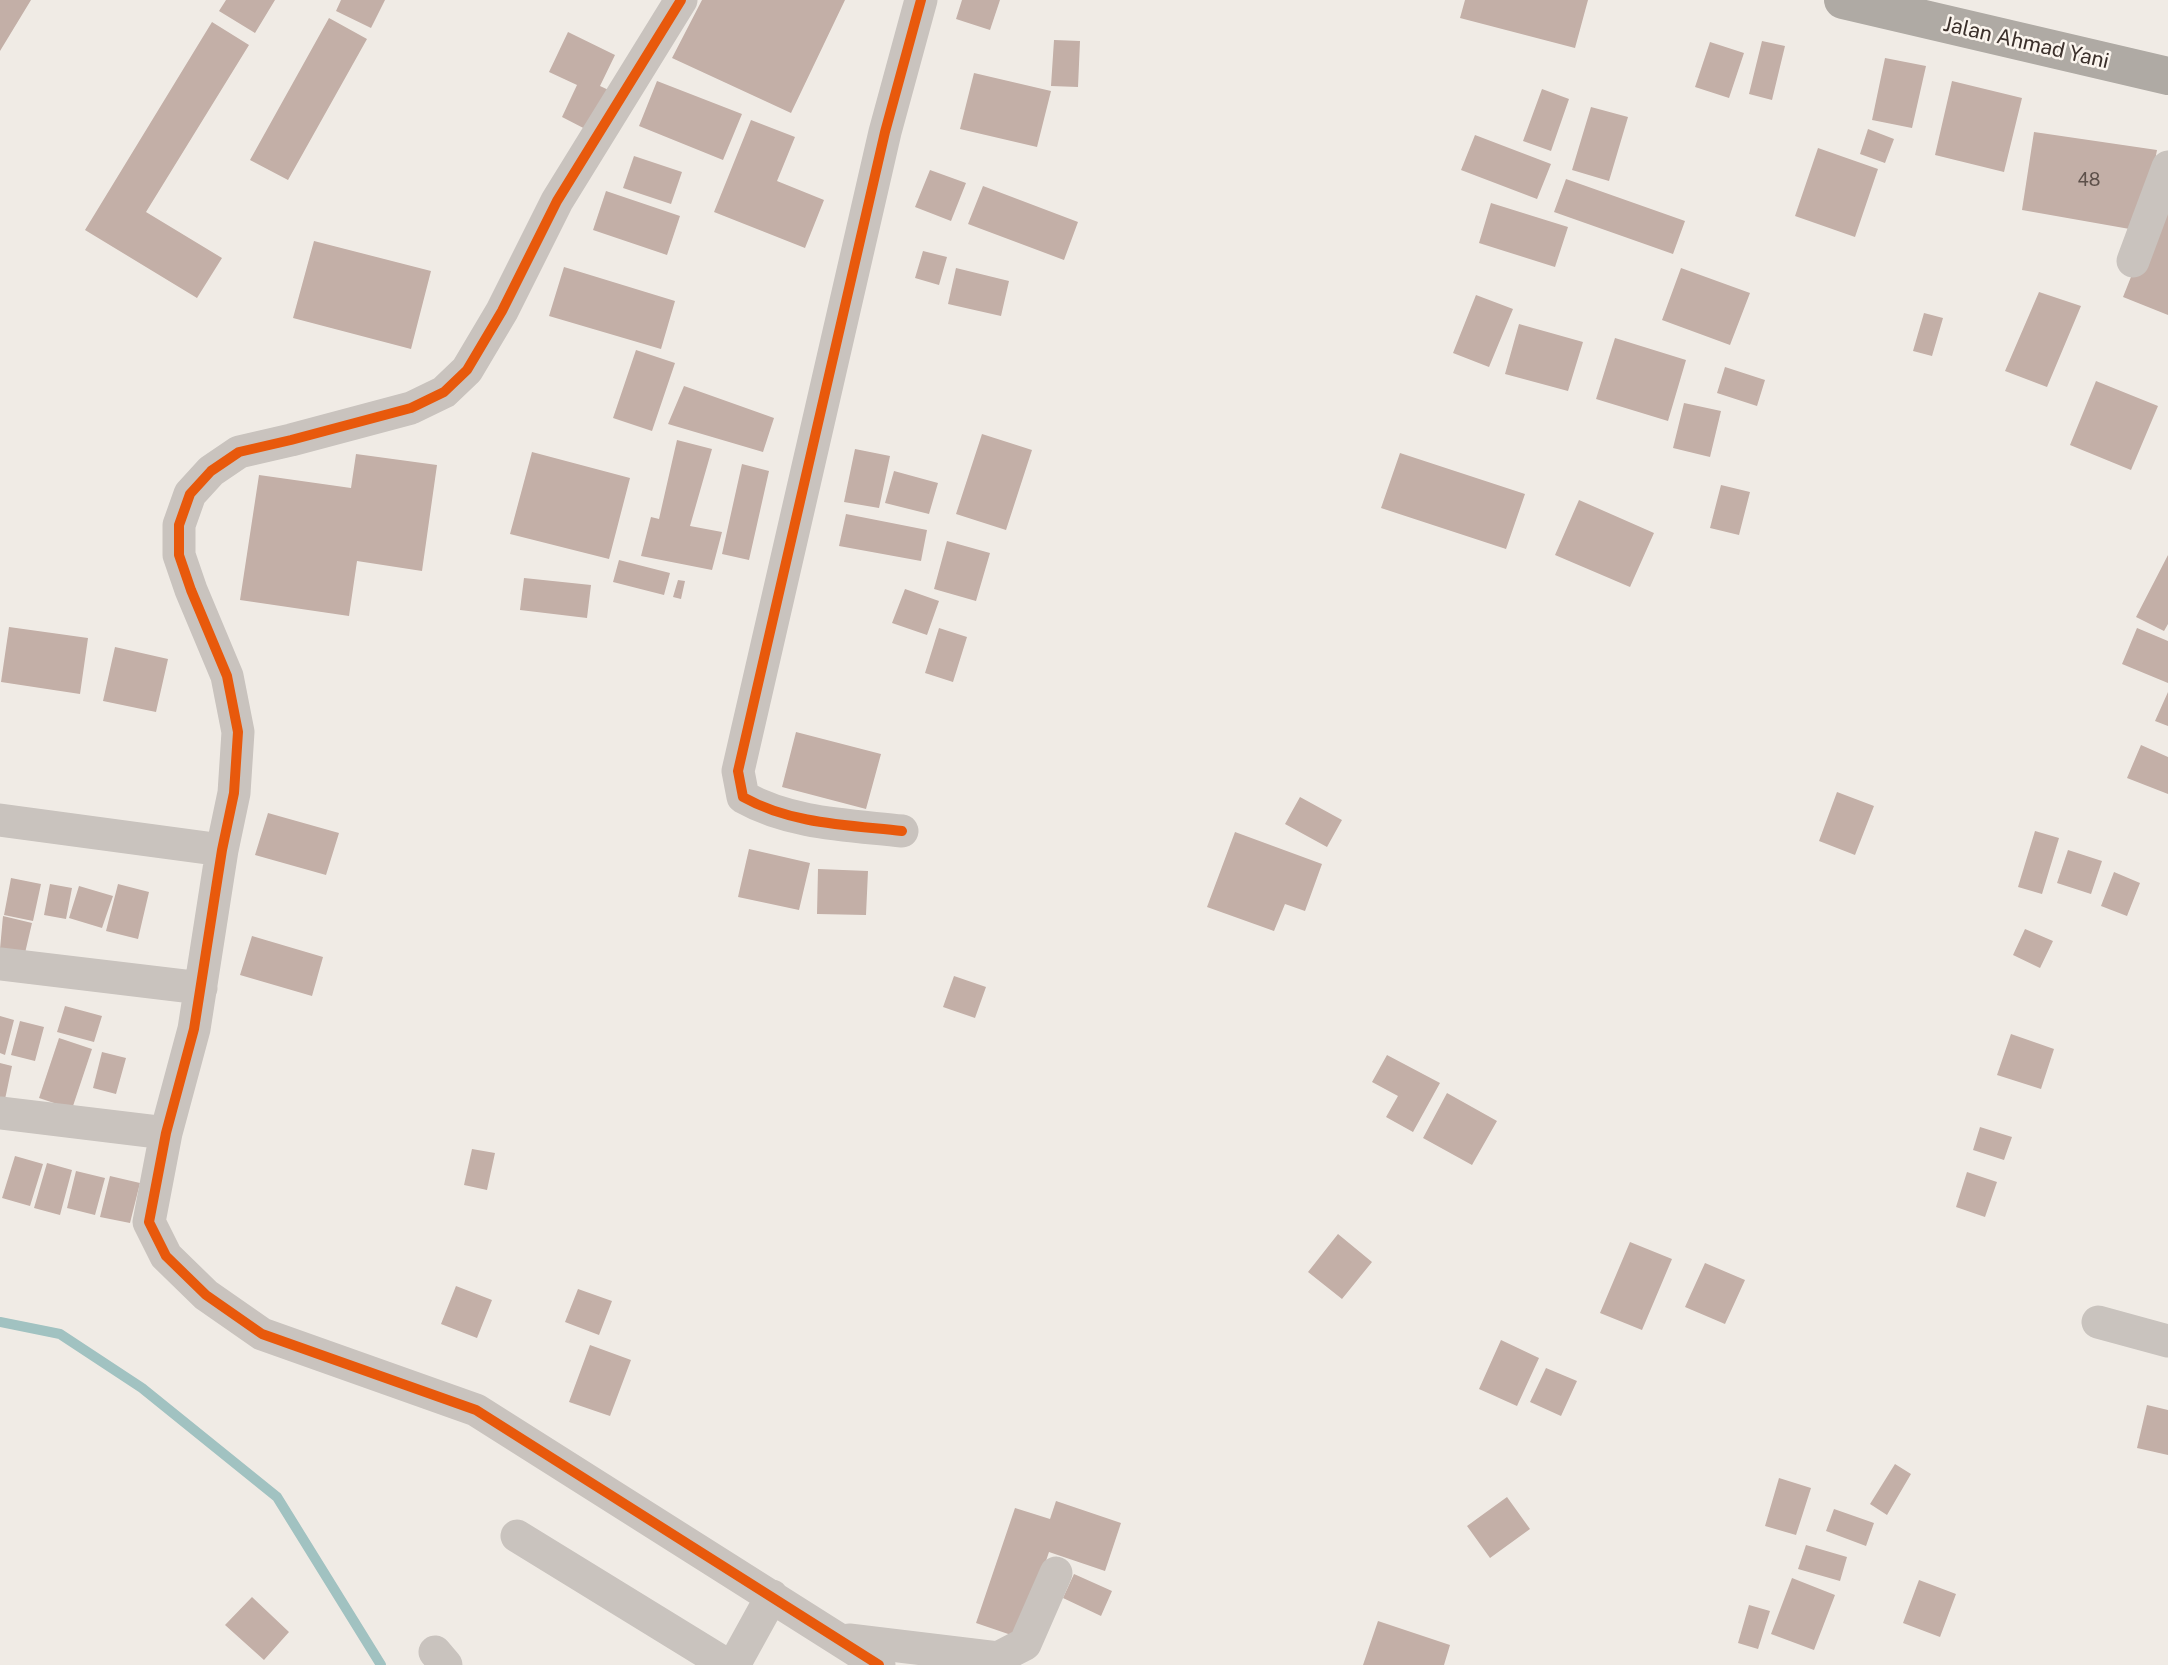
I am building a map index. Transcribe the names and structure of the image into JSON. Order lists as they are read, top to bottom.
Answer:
{
  "streets": {
    "highway": ["Jalan Ahmad Yani"]
  },
  "house_numbers": ["48"]
}
